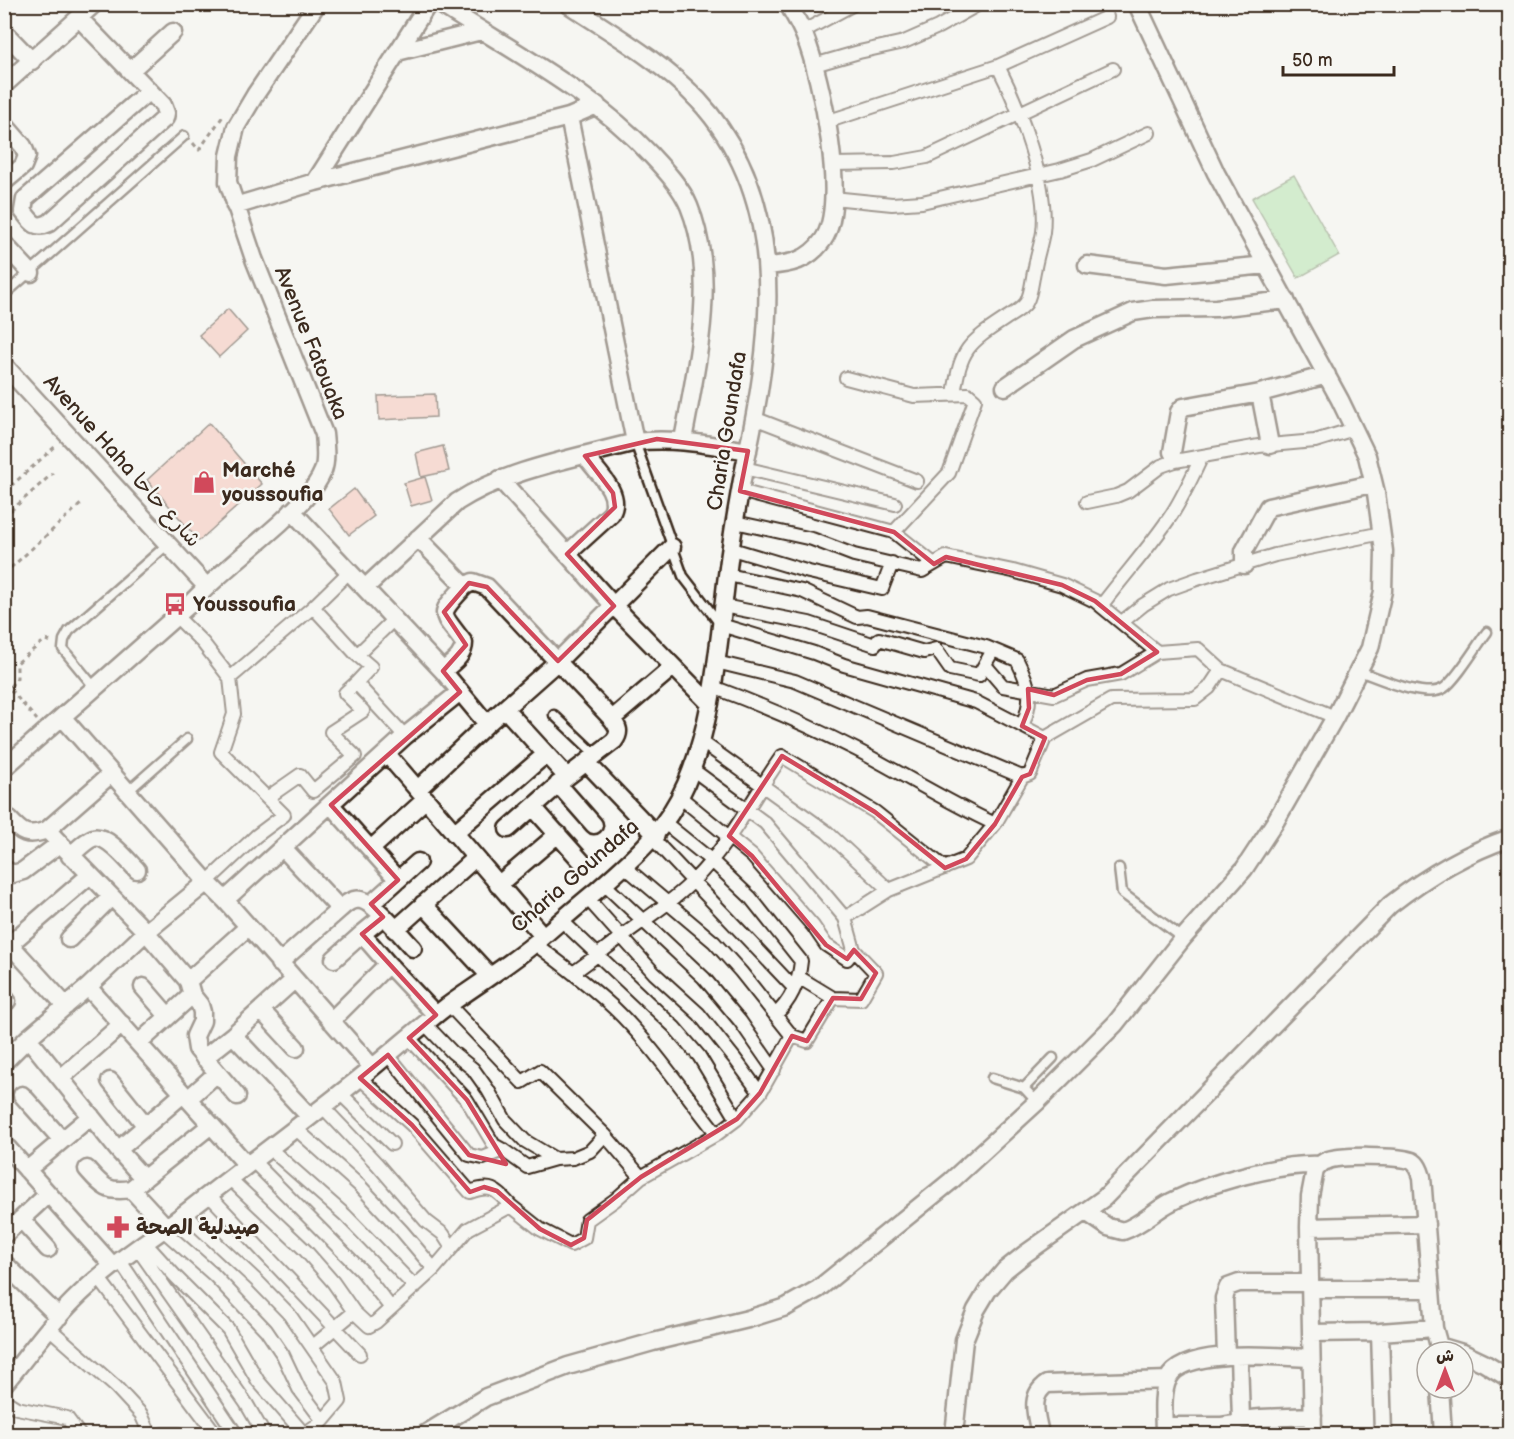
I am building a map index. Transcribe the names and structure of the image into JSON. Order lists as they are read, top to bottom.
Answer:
{
  "streets": {
    "street": ["Avenue Fatouaka", "Charia Goundafa", "Avenue Haha شارع حاحا"]
  },
  "crossings": [
    ["Avenue Fatouaka", "Avenue Haha شارع حاحا"]
  ],
  "places": {
    "shop": ["Marché youssoufia"],
    "bus stop": ["Youssoufia"],
    "pharmacy": ["صيدلية الصحة"]
  },
  "scale_bar": "50 m",
  "north": "top"
}
